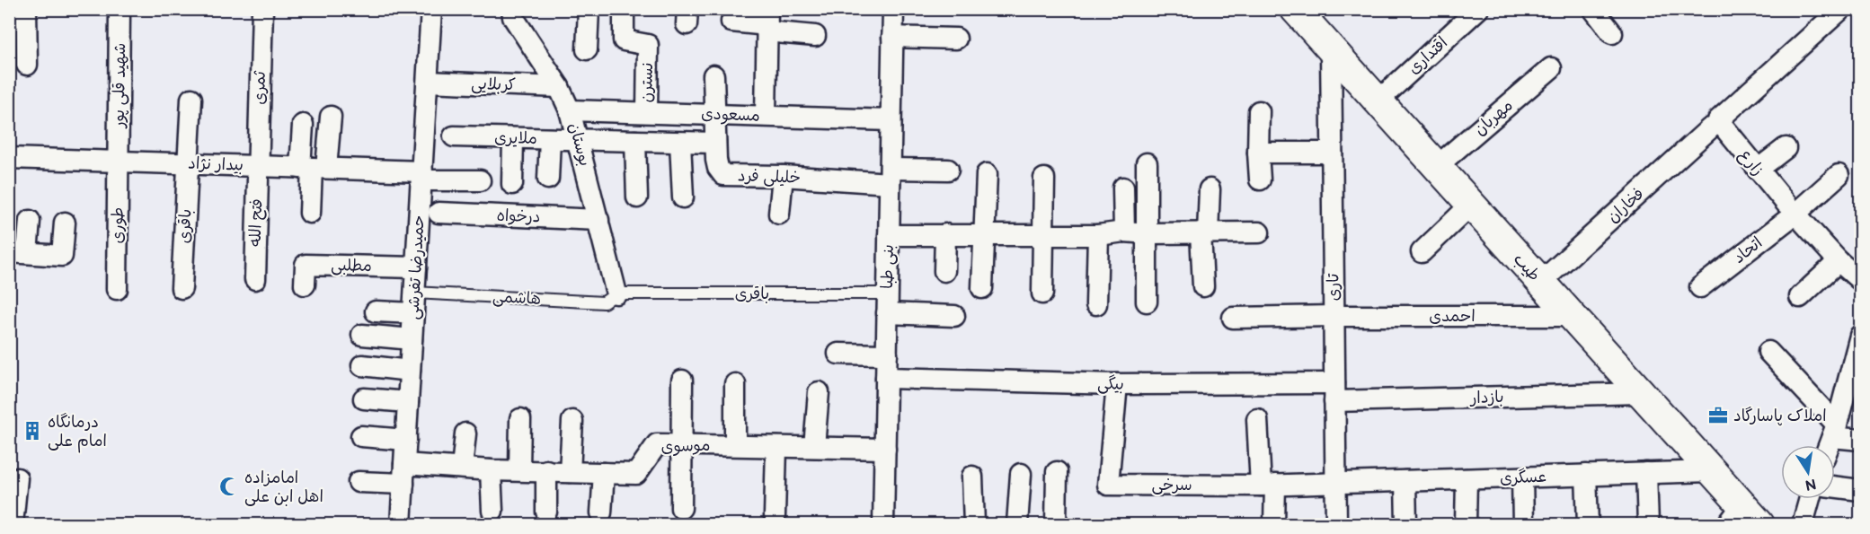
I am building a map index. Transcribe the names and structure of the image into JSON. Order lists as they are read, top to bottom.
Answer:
{
  "streets": {
    "main road": ["طیب"],
    "street": [
      "اقتداری",
      "نسترن",
      "کربلایی",
      "شهید قلی پور",
      "ثمری",
      "مسعودی",
      "مهربان",
      "ملایری",
      "بوستان",
      "زارع",
      "بیدار نژاد",
      "خلیلی فرد",
      "فخاران",
      "درخواه",
      "فتح الله",
      "طوری",
      "باقری",
      "اتحاد",
      "مطلبی",
      "بنی طبا",
      "حمیدرضا تفرشی",
      "تاری",
      "احمدی",
      "بیگی",
      "بازدار",
      "موسوی",
      "عسگری",
      "سرخی"
    ],
    "lane": ["هاشمی"]
  },
  "crossings": [
    ["اقتداری", "طیب"],
    ["نسترن", "مسعودی"],
    ["کربلایی", "بوستان"],
    ["کربلایی", "حمیدرضا تفرشی"],
    ["شهید قلی پور", "بیدار نژاد"],
    ["شهید قلی پور", "طوری"],
    ["ثمری", "بیدار نژاد"],
    ["ثمری", "فتح الله"],
    ["مسعودی", "بوستان"],
    ["مسعودی", "بنی طبا"],
    ["مهربان", "طیب"],
    ["ملایری", "بوستان"],
    ["بوستان", "درخواه"],
    ["بوستان", "باقری"],
    ["بوستان", "هاشمی"],
    ["زارع", "فخاران"],
    ["زارع", "اتحاد"],
    ["بیدار نژاد", "فتح الله"],
    ["بیدار نژاد", "طوری"],
    ["بیدار نژاد", "باقری"],
    ["بیدار نژاد", "حمیدرضا تفرشی"],
    ["خلیلی فرد", "بنی طبا"],
    ["فخاران", "طیب"],
    ["باقری", "بنی طبا"],
    ["باقری", "هاشمی"],
    ["مطلبی", "حمیدرضا تفرشی"],
    ["بنی طبا", "بیگی"],
    ["بنی طبا", "موسوی"],
    ["حمیدرضا تفرشی", "هاشمی"],
    ["حمیدرضا تفرشی", "موسوی"],
    ["طیب", "تاری"],
    ["طیب", "احمدی"],
    ["طیب", "بازدار"],
    ["طیب", "عسگری"],
    ["تاری", "احمدی"],
    ["تاری", "بیگی"],
    ["تاری", "بازدار"],
    ["تاری", "عسگری"],
    ["تاری", "سرخی"],
    ["بیگی", "بازدار"],
    ["بیگی", "سرخی"],
    ["عسگری", "سرخی"]
  ],
  "places": {
    "office": ["املاک پاسارگاد"],
    "building": ["درمانگاه امام علی"],
    "mosque": ["امامزاده اهل ابن علی"]
  },
  "north": "bottom"
}
